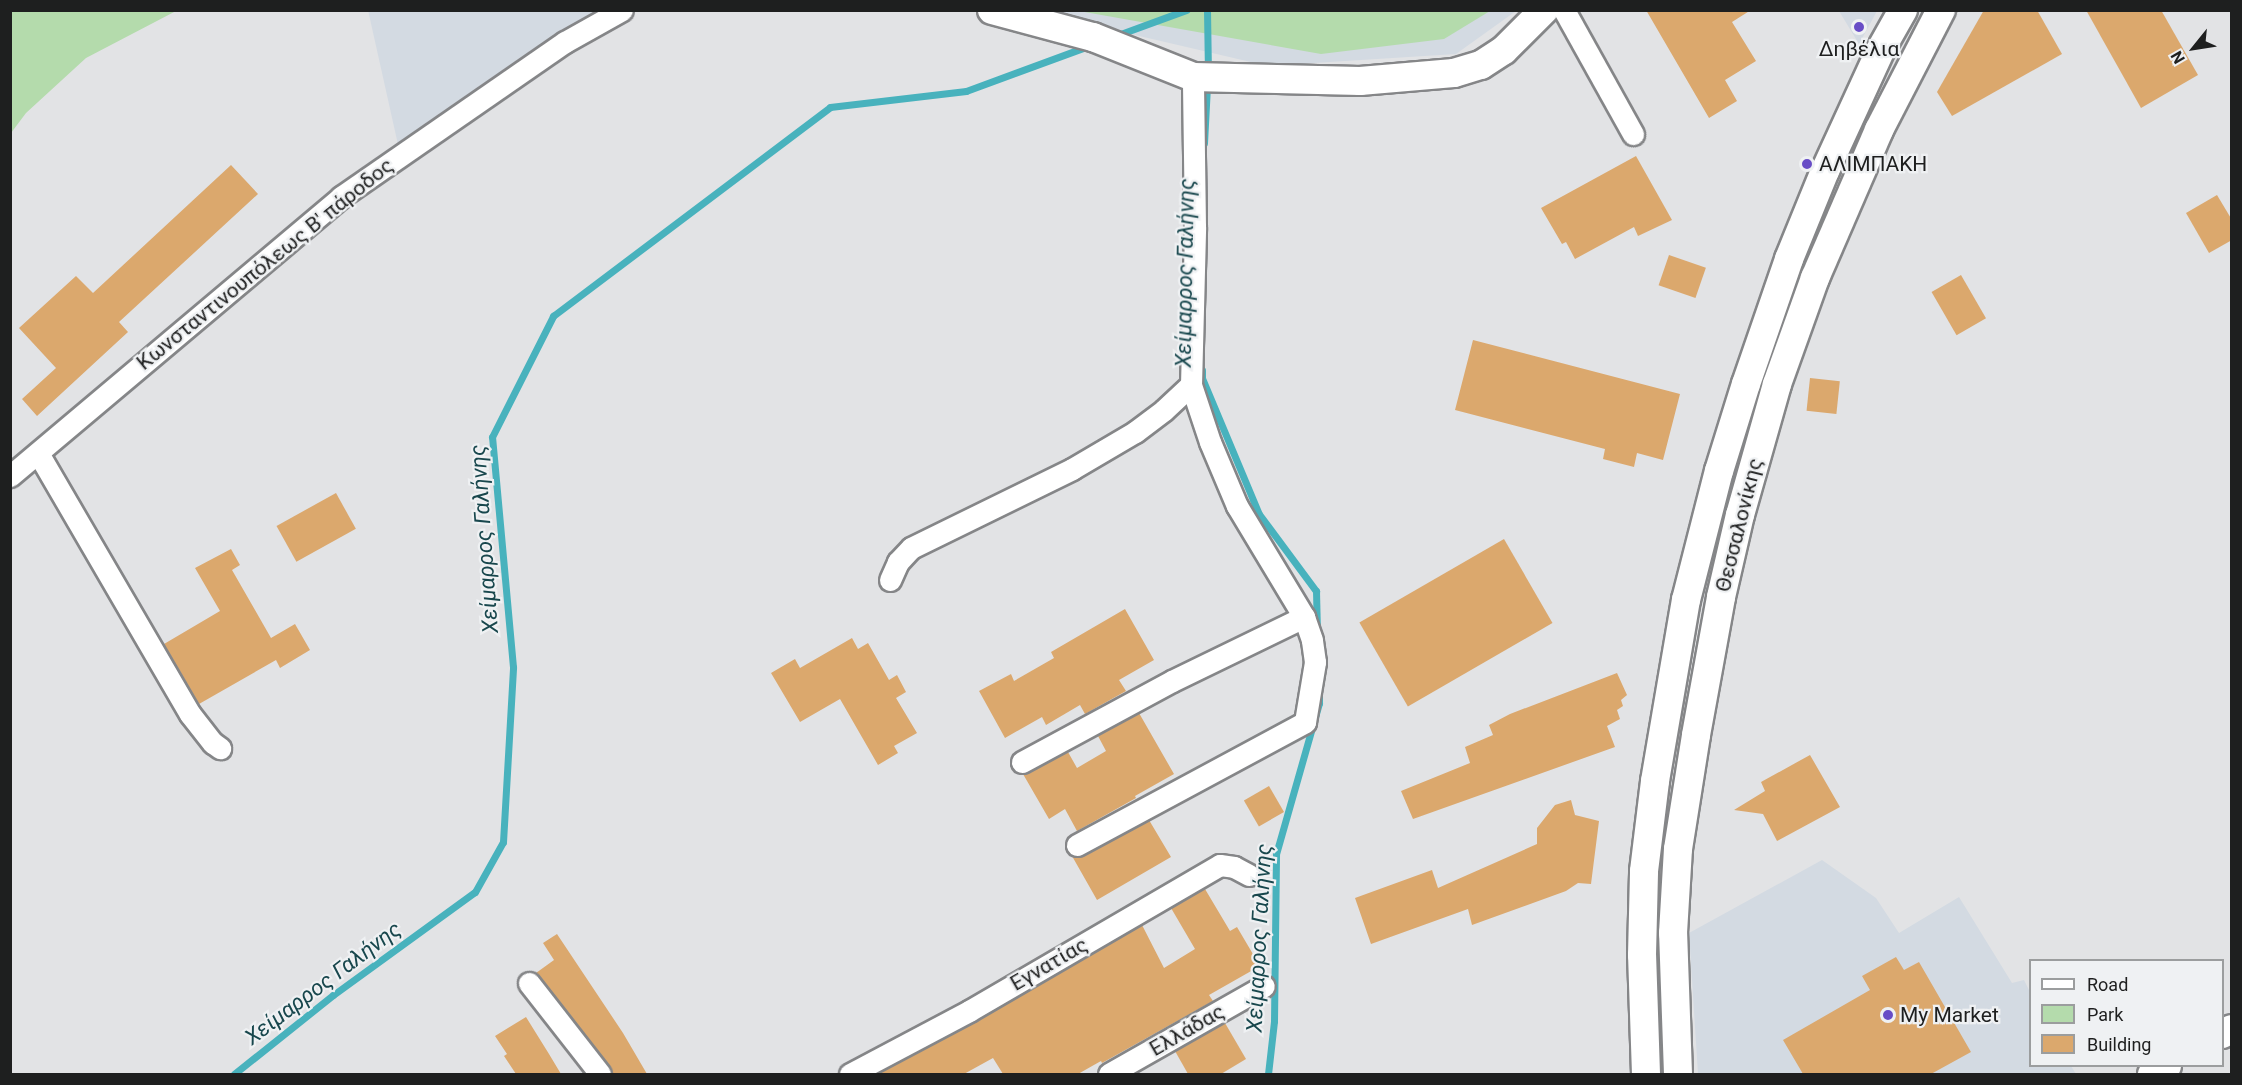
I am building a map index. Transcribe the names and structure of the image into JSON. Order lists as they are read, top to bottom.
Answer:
{
  "streets": {
    "main road": ["Θεσσαλονίκης"],
    "street": ["Κωνσταντινουπόλεως Β' πάροδος", "Εγνατίας", "Ελλάδας"]
  },
  "water": ["Χείμαρρος Γαλήνης"],
  "places": ["Δηβέλια", "ΑΛΙΜΠΑΚΗ", "My Market"],
  "legend": ["Road", "Park", "Building"],
  "north": "bottom left"
}
